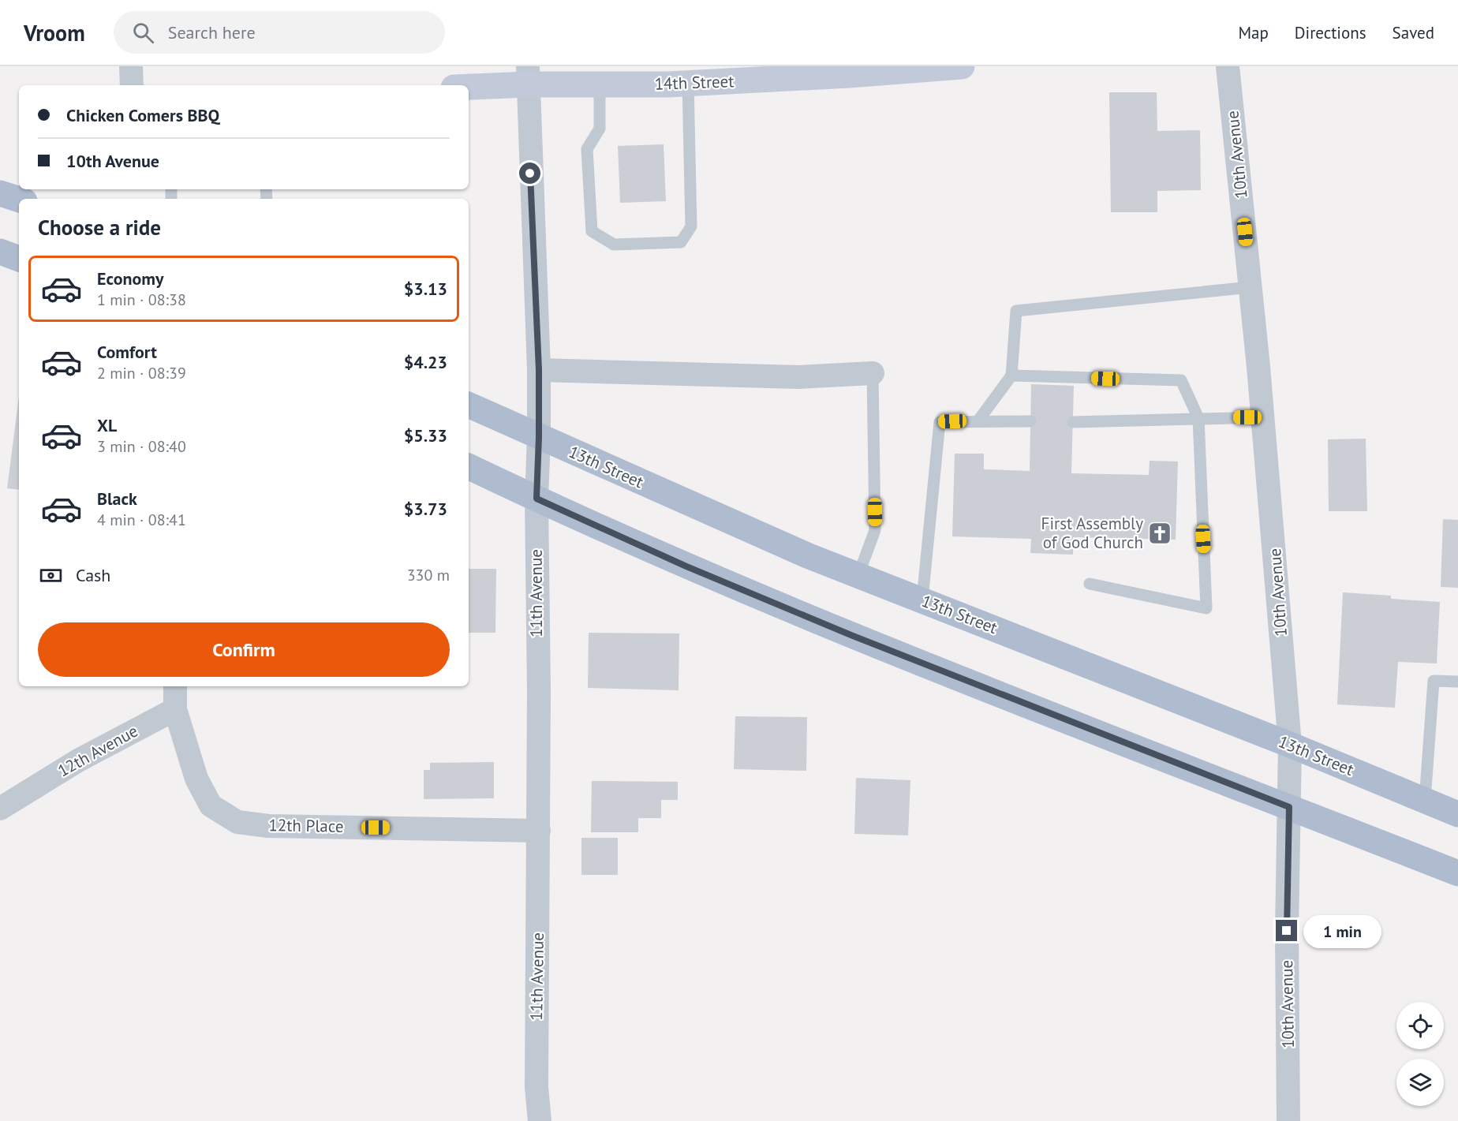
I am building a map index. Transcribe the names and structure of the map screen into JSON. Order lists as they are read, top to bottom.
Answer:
{
  "streets": {
    "main road": ["13th Street"],
    "street": [
      "14th Street",
      "10th Avenue",
      "11th Avenue",
      "12th Avenue",
      "12th Place"
    ]
  },
  "crossings": [
    ["14th Street", "11th Avenue"],
    ["10th Avenue", "13th Street"],
    ["13th Street", "11th Avenue"],
    ["11th Avenue", "12th Place"],
    ["12th Avenue", "12th Place"]
  ],
  "places": {
    "church": ["First Assembly of God Church"]
  },
  "page": {
    "header": "Vroom",
    "search": "Search here",
    "nav": ["Map", "Directions", "Saved"],
    "banner": ["Chicken Comers BBQ", "10th Avenue"],
    "heading": "Choose a ride",
    "list": [
      {
        "name": "Economy",
        "note": "1 min · 08:38",
        "value": "$3.13"
      },
      {
        "name": "Comfort",
        "note": "2 min · 08:39",
        "value": "$4.23"
      },
      {
        "name": "XL",
        "note": "3 min · 08:40",
        "value": "$5.33"
      },
      {
        "name": "Black",
        "note": "4 min · 08:41",
        "value": "$3.73"
      }
    ],
    "pay": ["Cash", "330 m"],
    "buttons": "Confirm",
    "bubble": "1 min"
  }
}
